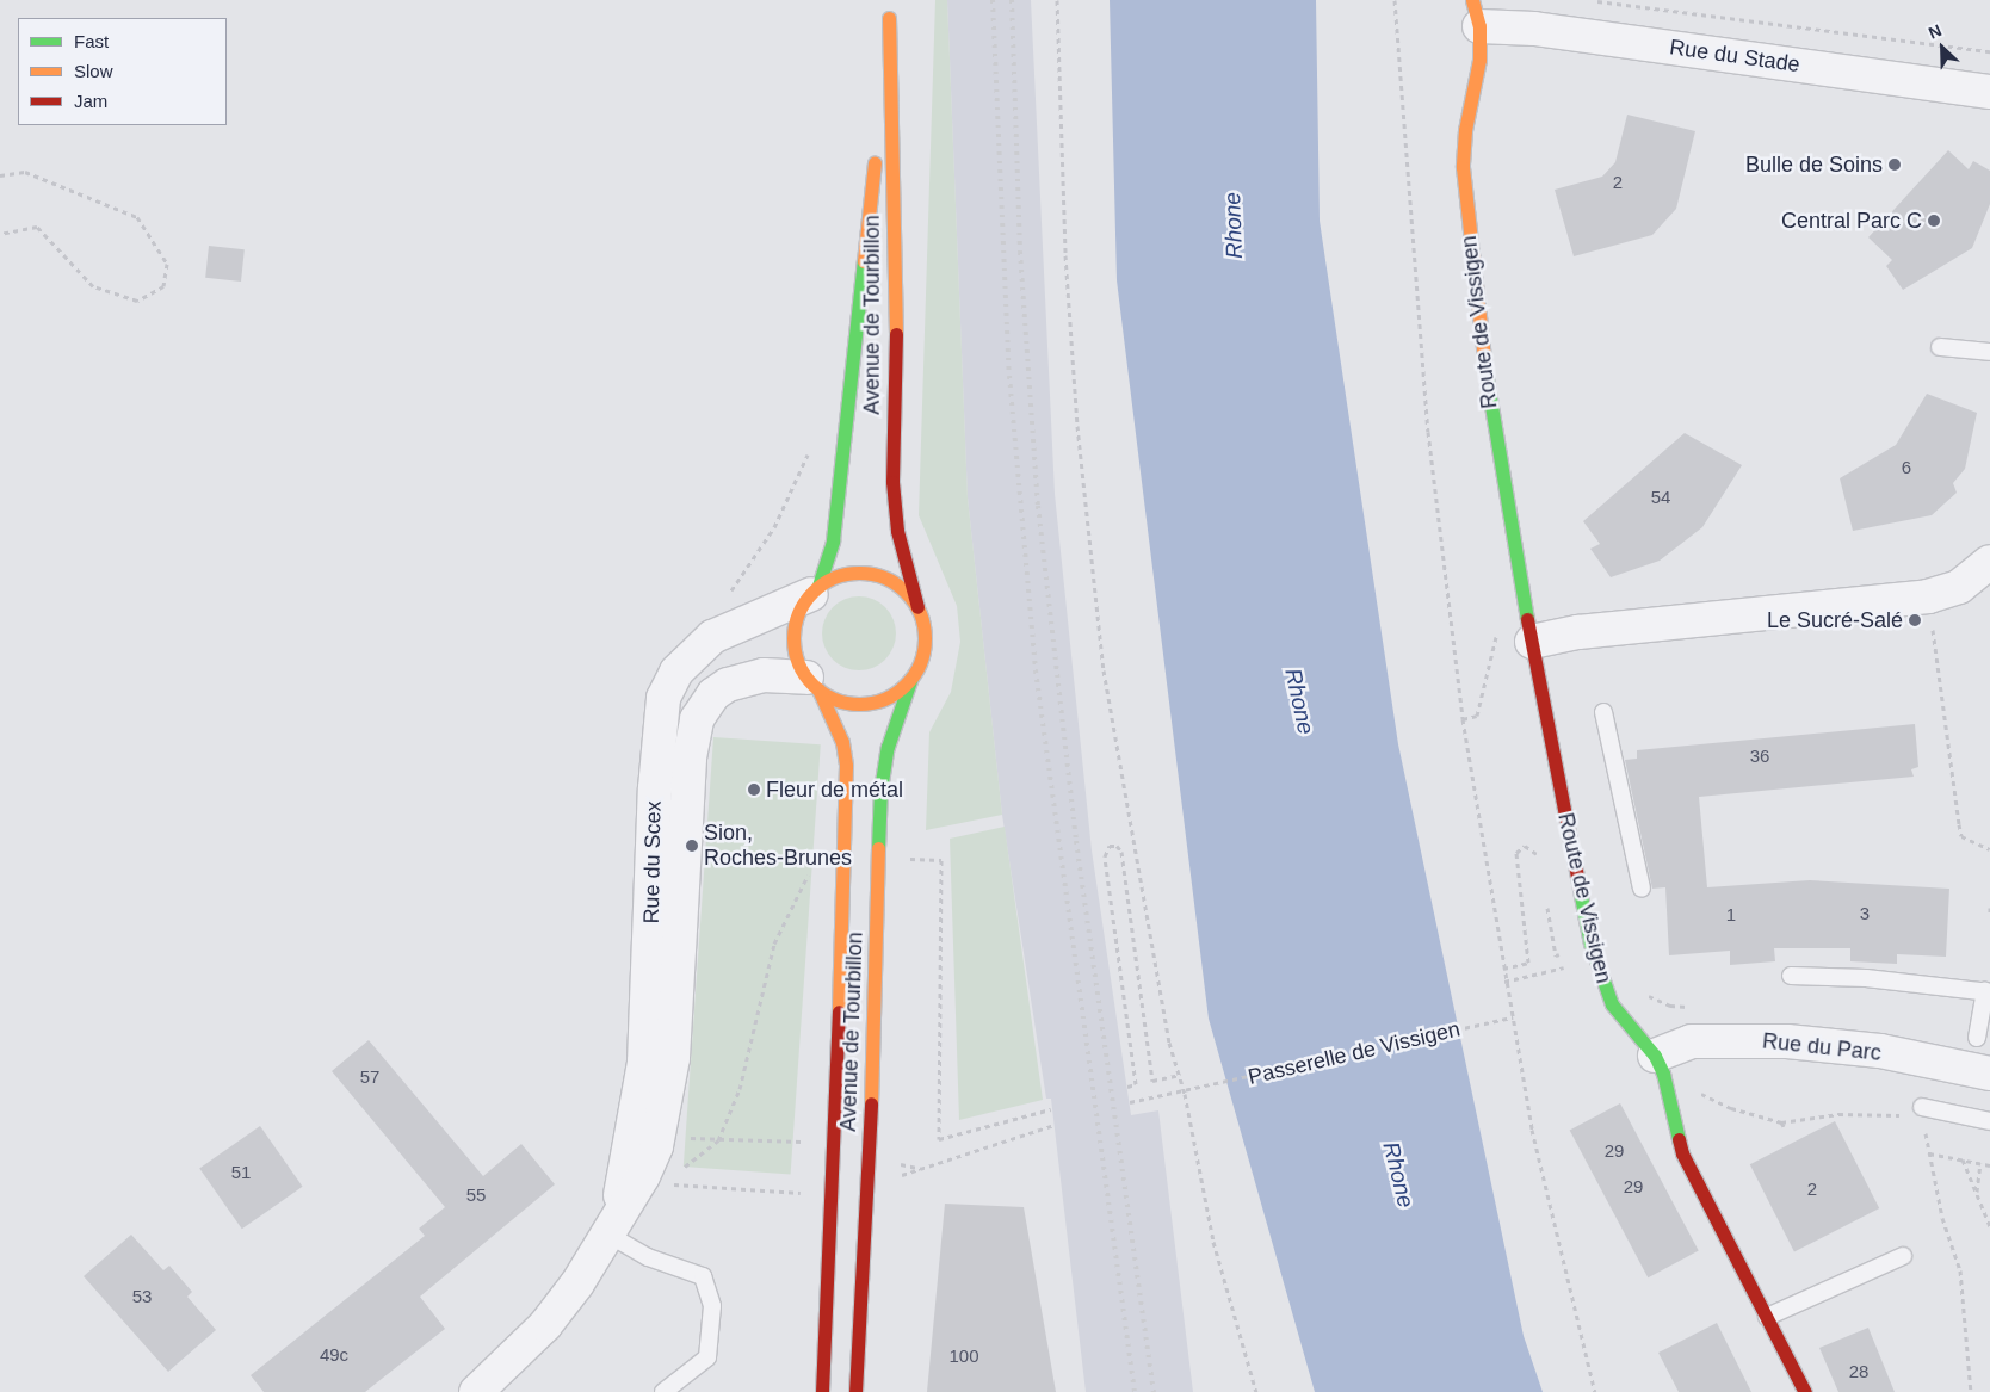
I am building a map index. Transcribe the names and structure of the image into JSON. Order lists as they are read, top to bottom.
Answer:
{
  "streets": {
    "main road": ["Avenue de Tourbillon", "Route de Vissigen"],
    "street": ["Rue du Stade", "Rue du Scex", "Rue du Parc"],
    "path": ["Passerelle de Vissigen"]
  },
  "crossings": [
    ["Rue du Stade", "Route de Vissigen"],
    ["Avenue de Tourbillon", "Rue du Scex"],
    ["Route de Vissigen", "Rue du Parc"]
  ],
  "water": ["Rhone"],
  "places": [
    "Bulle de Soins",
    "Central Parc C",
    "Le Sucré-Salé",
    "Fleur de métal",
    "Sion, Roches-Brunes"
  ],
  "house_numbers": [
    "2",
    "6",
    "54",
    "36",
    "3",
    "1",
    "57",
    "29",
    "51",
    "29",
    "2",
    "55",
    "53",
    "49c",
    "100",
    "28"
  ],
  "legend": ["Fast", "Slow", "Jam"],
  "north": "top left"
}
